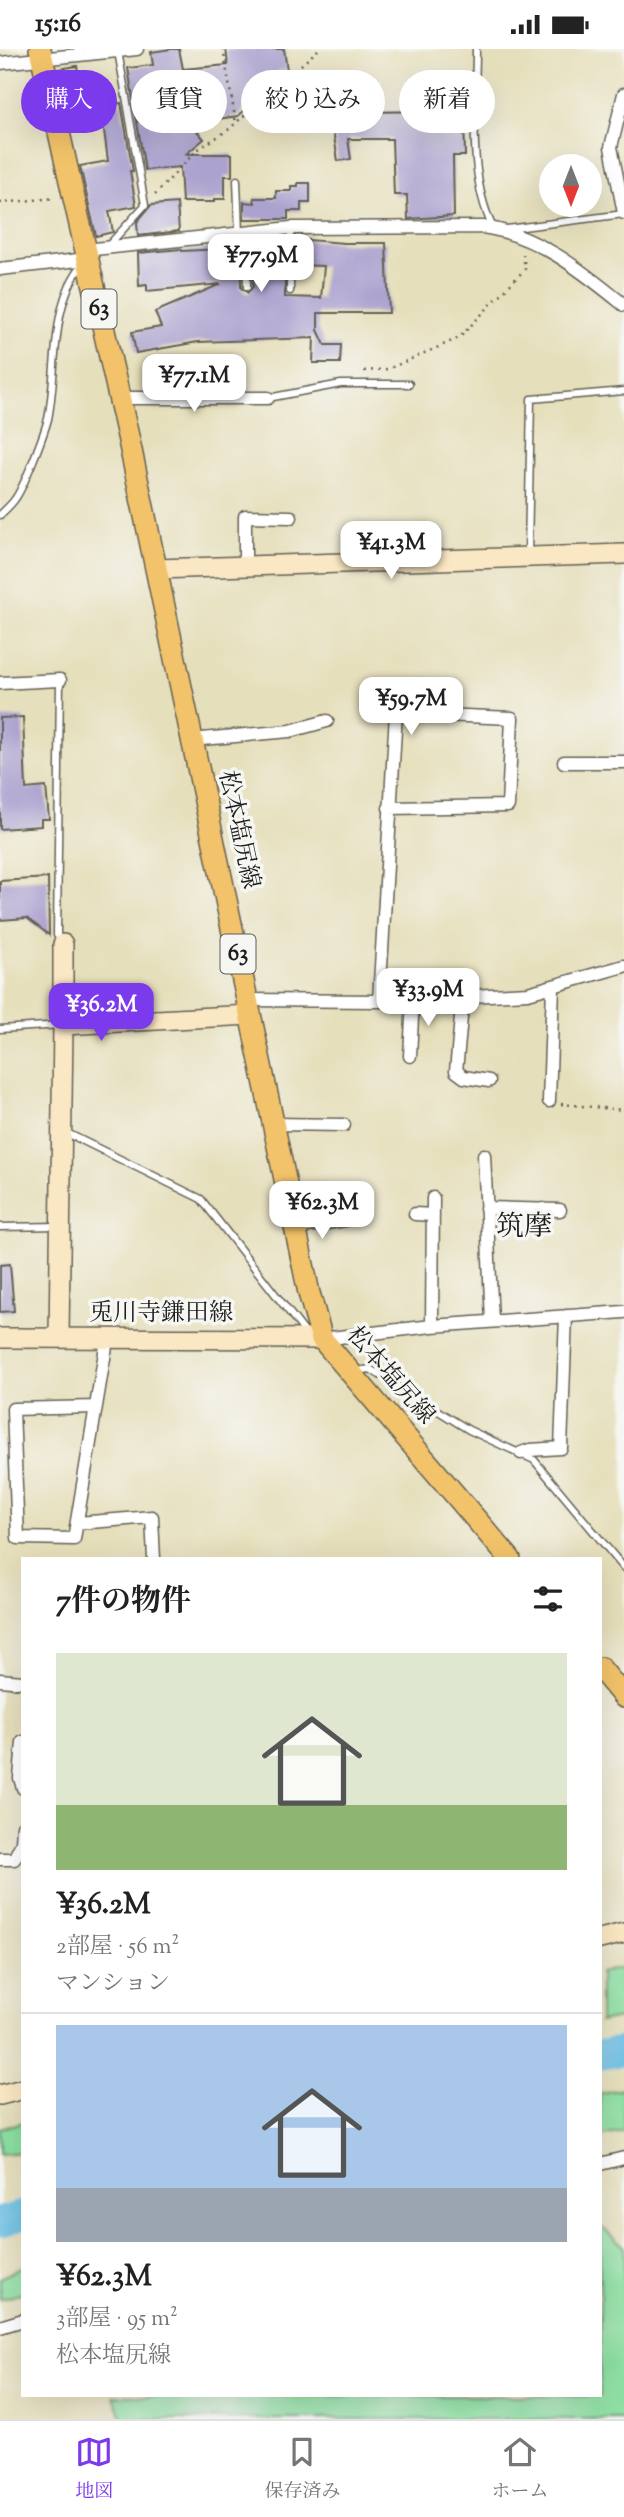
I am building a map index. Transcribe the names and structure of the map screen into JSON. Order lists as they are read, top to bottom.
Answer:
{
  "streets": {
    "main road": ["63", "松本塩尻線", "兎川寺鎌田線"]
  },
  "crossings": [
    ["松本塩尻線", "兎川寺鎌田線"]
  ],
  "districts": ["筑摩"],
  "north": "bottom",
  "page": {
    "status": "15:16",
    "chip": [
      "購入",
      "賃貸",
      "絞り込み",
      "新着"
    ],
    "price": [
      "¥77.9M",
      "¥77.1M",
      "¥41.3M",
      "¥59.7M",
      "¥33.9M",
      "¥36.2M",
      "¥62.3M"
    ],
    "heading": "7件の物件",
    "list": [
      {
        "name": "¥36.2M",
        "note": "2部屋 · 56 m² · マンション"
      },
      {
        "name": "¥62.3M",
        "note": "3部屋 · 95 m² · 松本塩尻線"
      }
    ],
    "tabs": ["地図", "保存済み", "ホーム"]
  }
}
